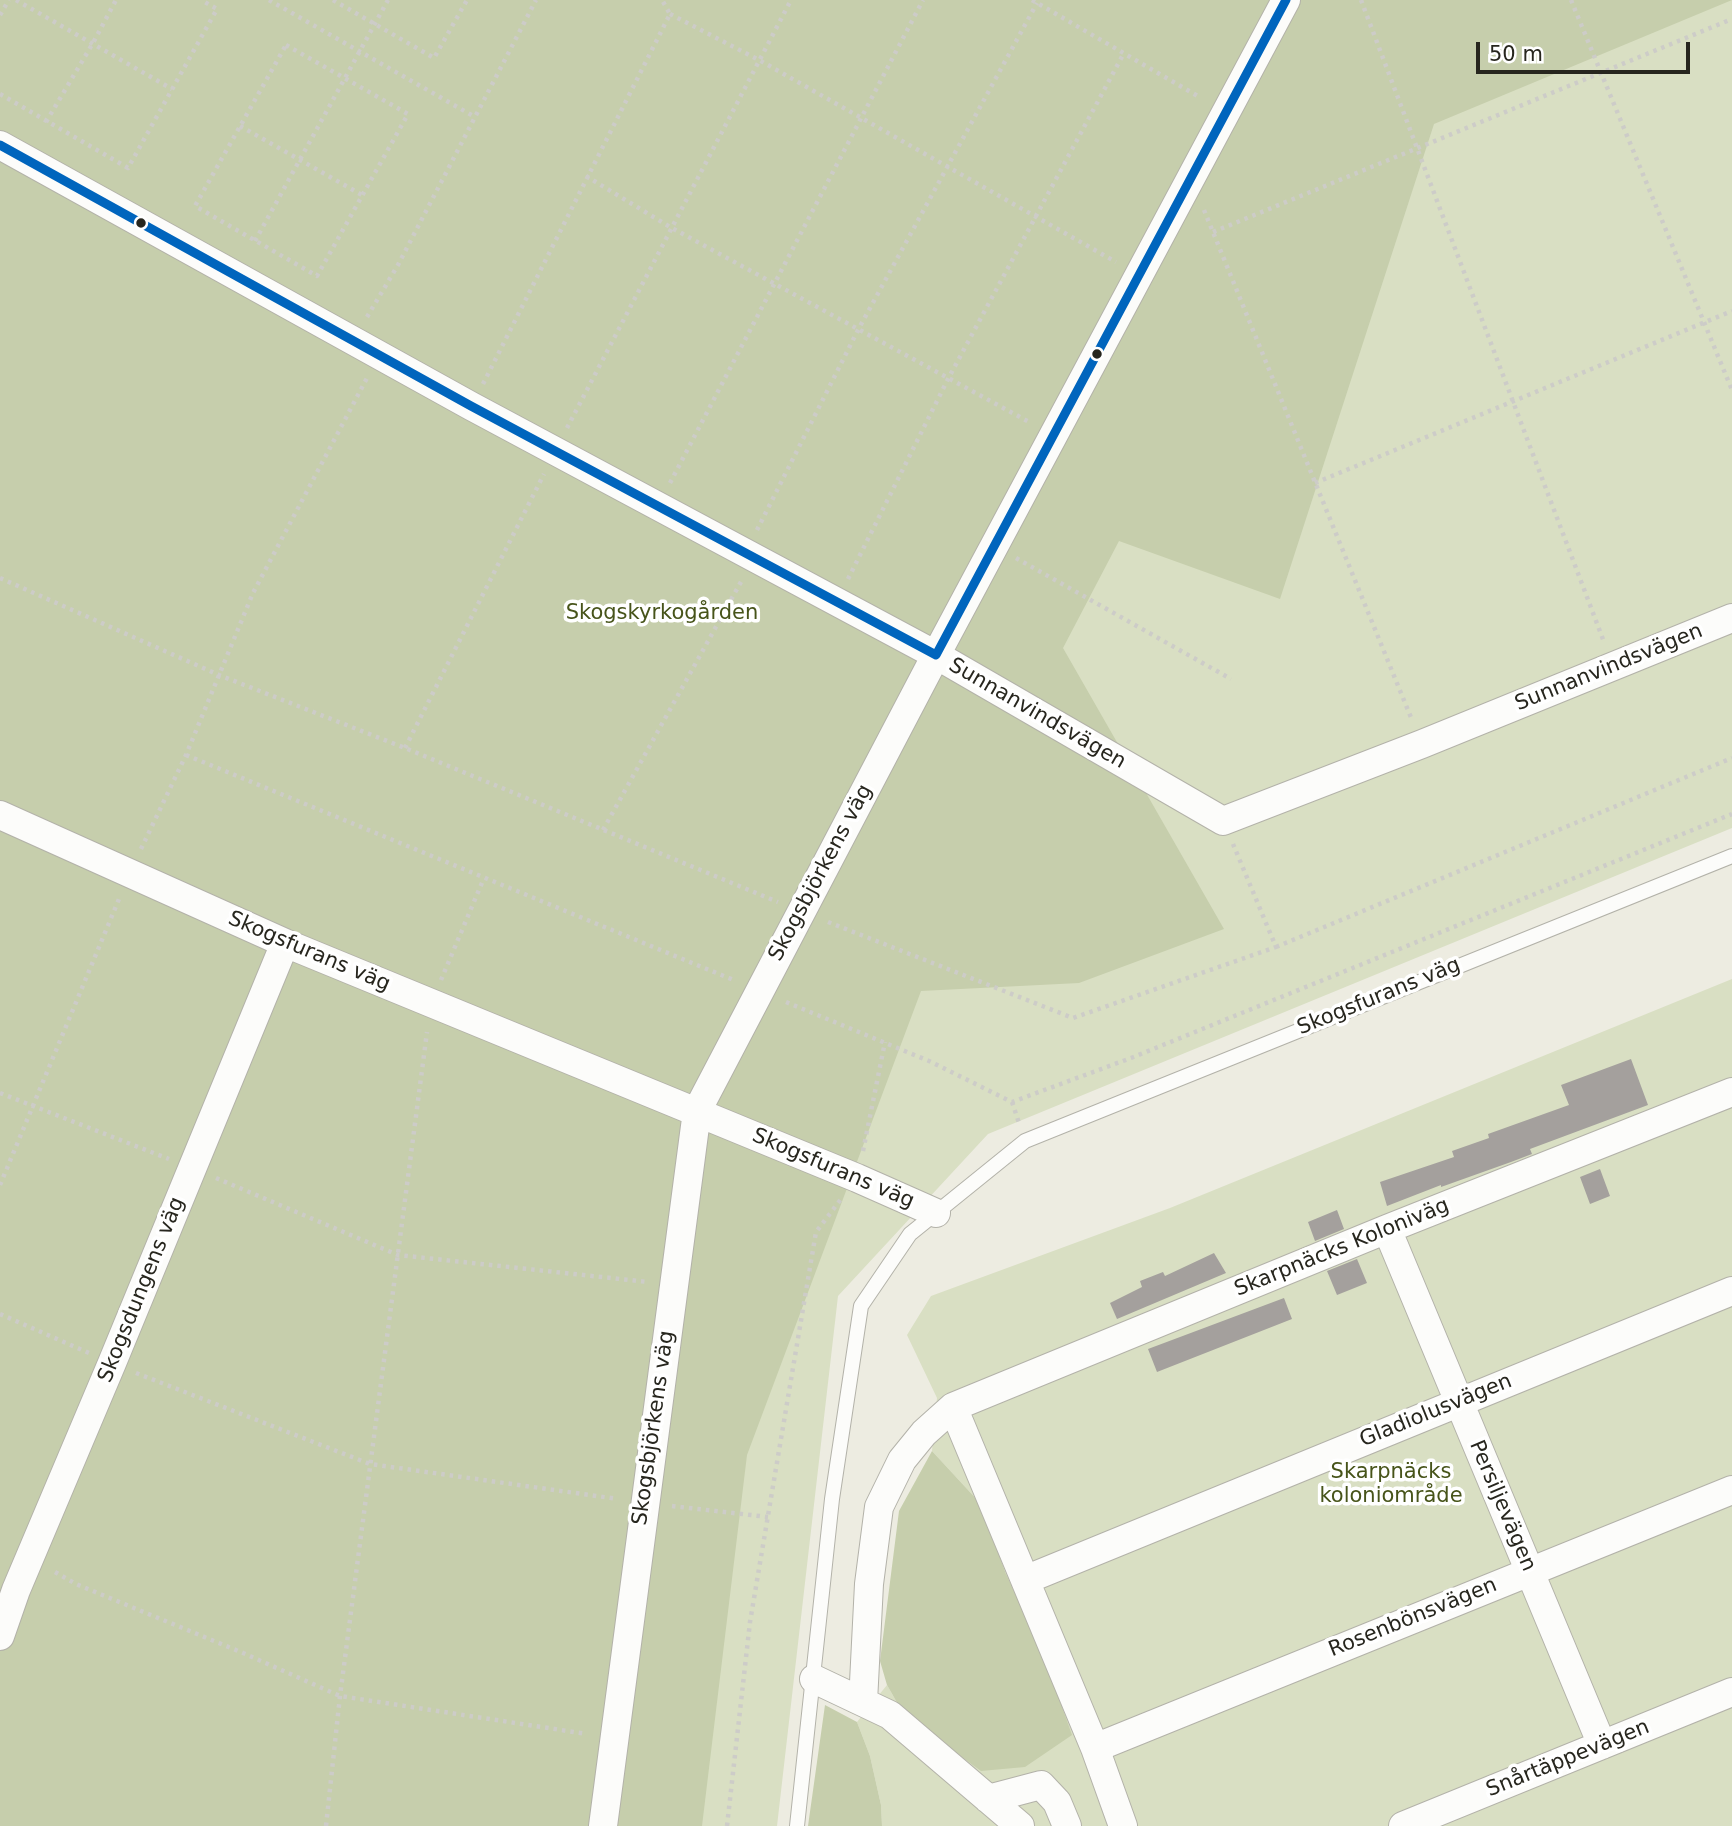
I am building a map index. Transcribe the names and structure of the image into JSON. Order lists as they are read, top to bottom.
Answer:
{
  "streets": {
    "street": [
      "Sunnanvindsvägen",
      "Skogsbjörkens väg",
      "Skogsfurans väg",
      "Skarpnäcks Koloniväg",
      "Skogsdungens väg",
      "Gladiolusvägen",
      "Persiljevägen",
      "Rosenbönsvägen",
      "Snårtäppevägen"
    ]
  },
  "crossings": [
    ["Sunnanvindsvägen", "Skogsbjörkens väg"],
    ["Skogsbjörkens väg", "Skogsfurans väg"],
    ["Skogsfurans väg", "Skogsdungens väg"],
    ["Skarpnäcks Koloniväg", "Persiljevägen"],
    ["Gladiolusvägen", "Persiljevägen"],
    ["Persiljevägen", "Rosenbönsvägen"],
    ["Persiljevägen", "Snårtäppevägen"]
  ],
  "parks": ["Skogskyrkogården", "Skarpnäcks koloniområde"],
  "scale_bar": "50 m"
}
